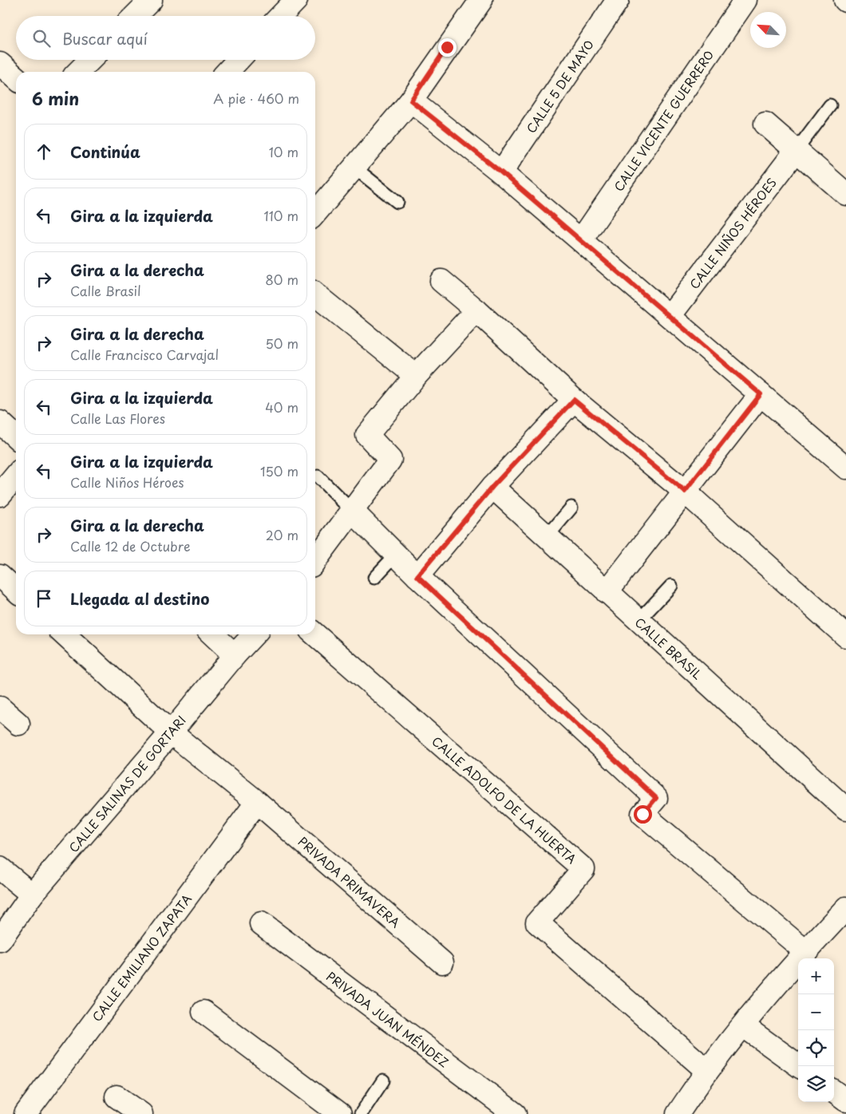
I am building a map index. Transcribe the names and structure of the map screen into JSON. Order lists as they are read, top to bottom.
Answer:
{
  "streets": {
    "street": [
      "CALLE 5 DE MAYO",
      "CALLE VICENTE GUERRERO",
      "CALLE NIÑOS HÉROES",
      "CALLE BRASIL",
      "CALLE SALINAS DE GORTARI",
      "CALLE ADOLFO DE LA HUERTA",
      "PRIVADA PRIMAVERA",
      "CALLE EMILIANO ZAPATA",
      "PRIVADA JUAN MÉNDEZ"
    ]
  },
  "crossings": [
    ["CALLE SALINAS DE GORTARI", "PRIVADA PRIMAVERA"],
    ["PRIVADA PRIMAVERA", "CALLE EMILIANO ZAPATA"]
  ],
  "north": "top left",
  "page": {
    "search": "Buscar aquí",
    "heading": ["6 min", "A pie · 460 m"],
    "list": [
      ["Continúa", "10 m"],
      ["Gira a la izquierda", "110 m"],
      ["Gira a la derecha", "Calle Brasil", "80 m"],
      ["Gira a la derecha", "Calle Francisco Carvajal", "50 m"],
      ["Gira a la izquierda", "Calle Las Flores", "40 m"],
      ["Gira a la izquierda", "Calle Niños Héroes", "150 m"],
      ["Gira a la derecha", "Calle 12 de Octubre", "20 m"],
      "Llegada al destino"
    ],
    "map_buttons": ["+", "−"]
  }
}
